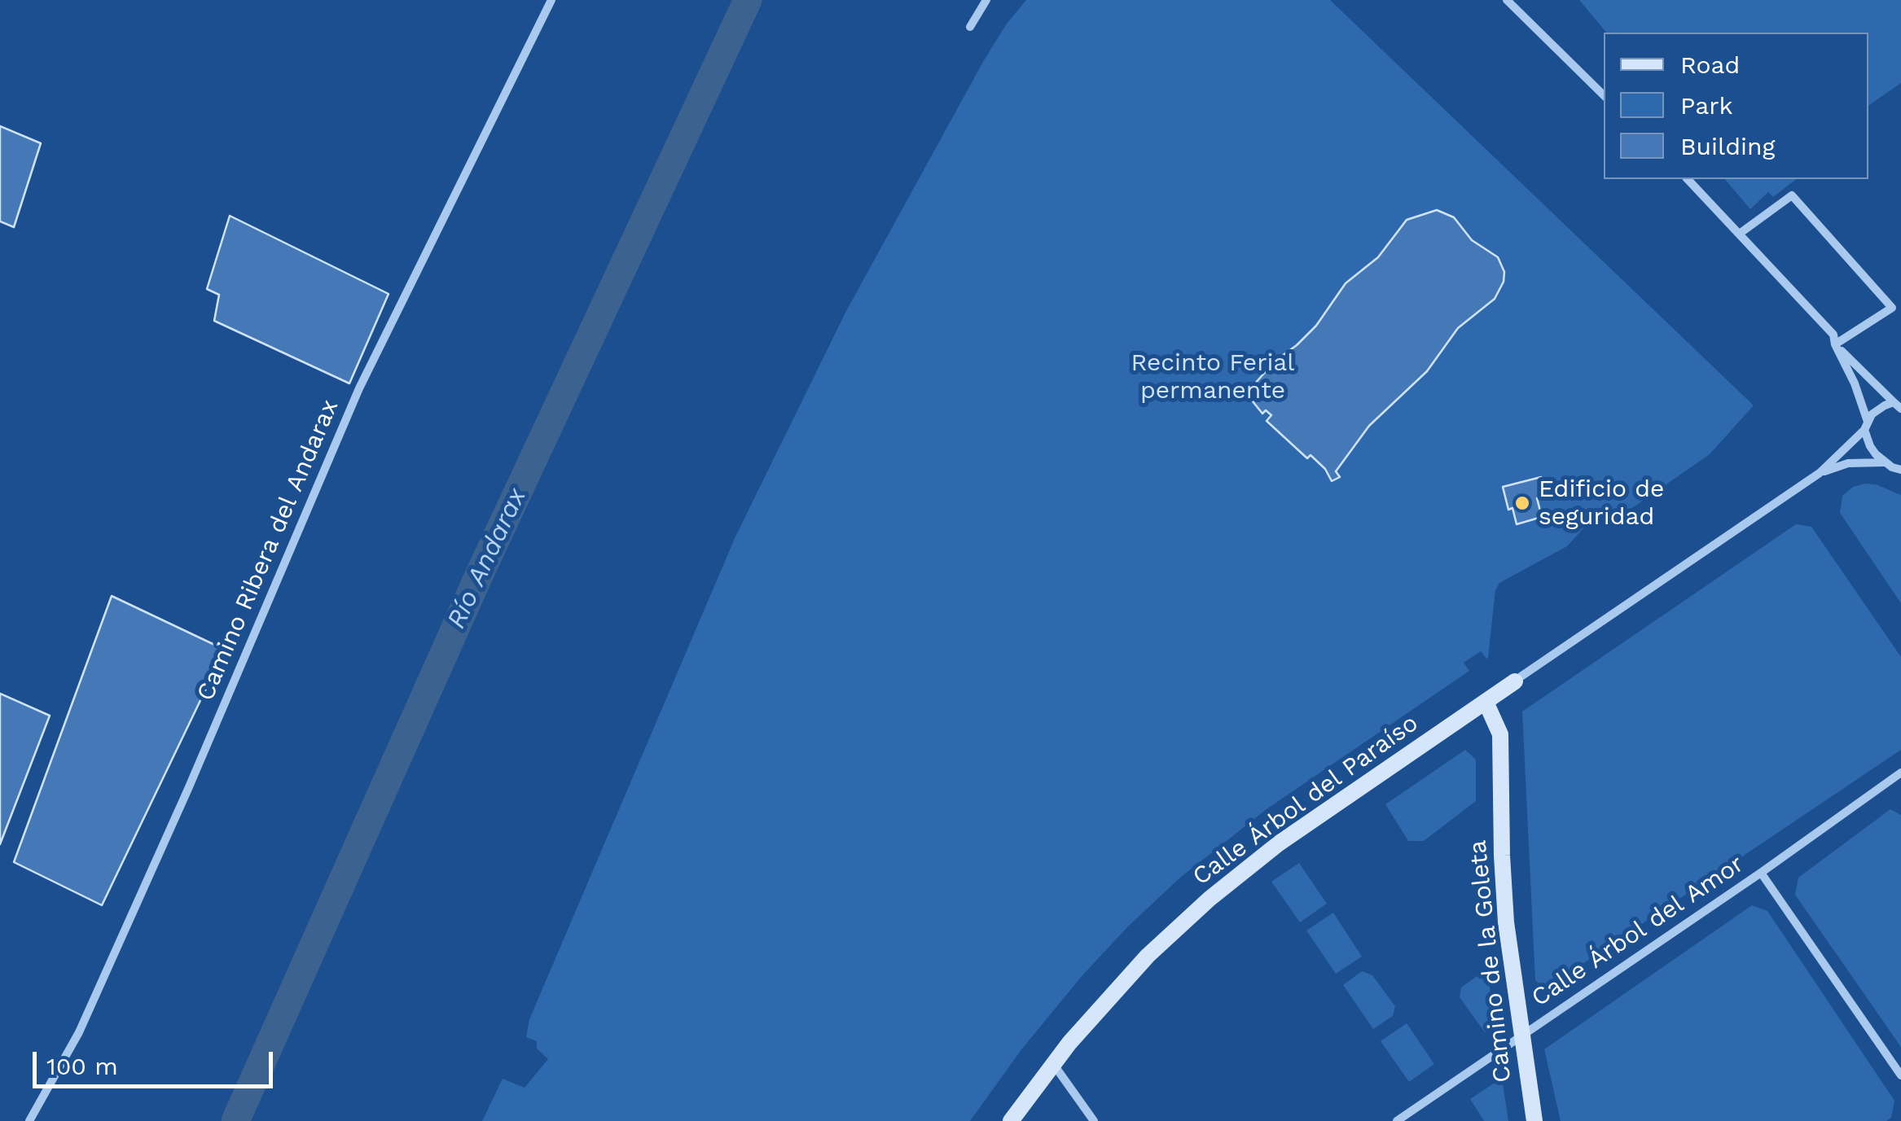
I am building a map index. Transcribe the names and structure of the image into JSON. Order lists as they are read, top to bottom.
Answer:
{
  "streets": {
    "street": [
      "Camino Ribera del Andarax",
      "Calle Árbol del Paraíso",
      "Calle Árbol del Amor",
      "Camino de la Goleta"
    ]
  },
  "crossings": [
    ["Calle Árbol del Paraíso", "Camino de la Goleta"],
    ["Calle Árbol del Amor", "Camino de la Goleta"]
  ],
  "water": ["Río Andarax"],
  "parks": ["Recinto Ferial permanente"],
  "places": ["Edificio de seguridad"],
  "legend": ["Road", "Park", "Building"],
  "scale_bar": "100 m"
}
